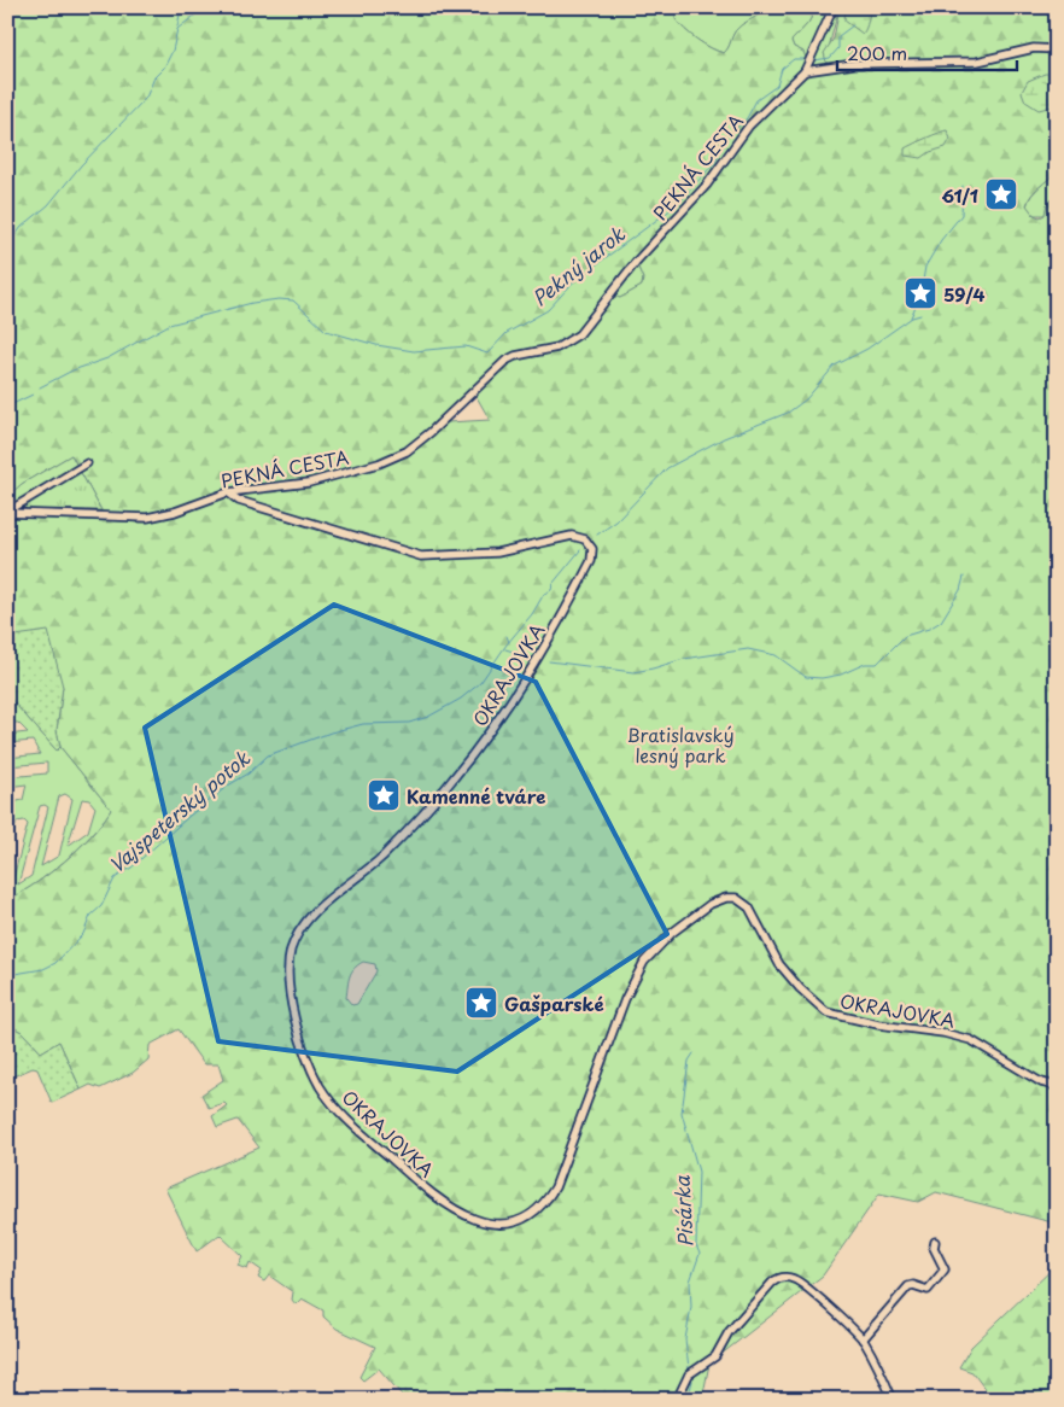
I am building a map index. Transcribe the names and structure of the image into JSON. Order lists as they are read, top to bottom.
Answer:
{
  "streets": {
    "street": ["PEKNÁ CESTA", "OKRAJOVKA"]
  },
  "crossings": [
    ["PEKNÁ CESTA", "OKRAJOVKA"]
  ],
  "water": ["Pekný jarok", "Vajspeterský potok", "Pisárka"],
  "parks": ["Bratislavský lesný park"],
  "places": {
    "place": [
      "61/1",
      "59/4",
      "Kamenné tváre",
      "Gašparské"
    ]
  },
  "scale_bar": "200 m"
}
